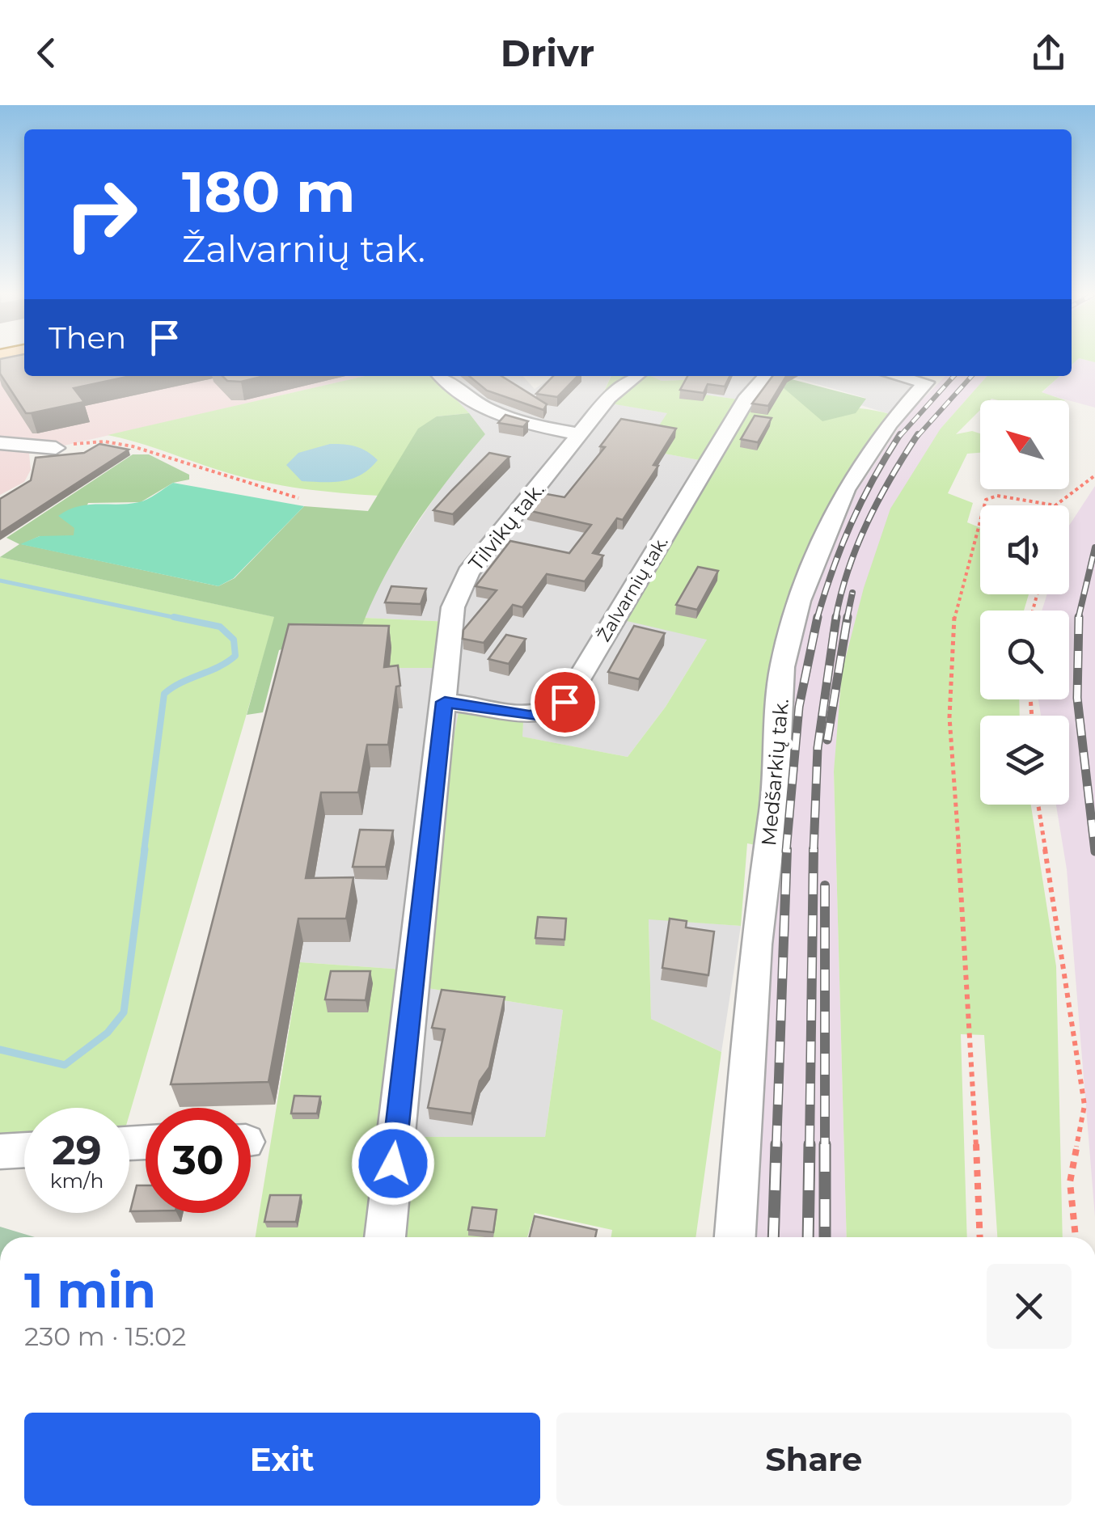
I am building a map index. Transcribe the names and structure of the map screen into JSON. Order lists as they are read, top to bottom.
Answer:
{
  "streets": {
    "street": ["Tilvikų tak.", "Žalvarnių tak.", "Medšarkių tak."]
  },
  "crossings": [
    ["Tilvikų tak.", "Žalvarnių tak."]
  ],
  "north": "top left",
  "page": {
    "header": "Drivr",
    "turn": ["180 m", "Žalvarnių tak."],
    "then": "Then",
    "speed": "29 km/h",
    "limit": "30",
    "heading": ["1 min", "230 m · 15:02"],
    "buttons": ["Exit", "Share"]
  }
}
